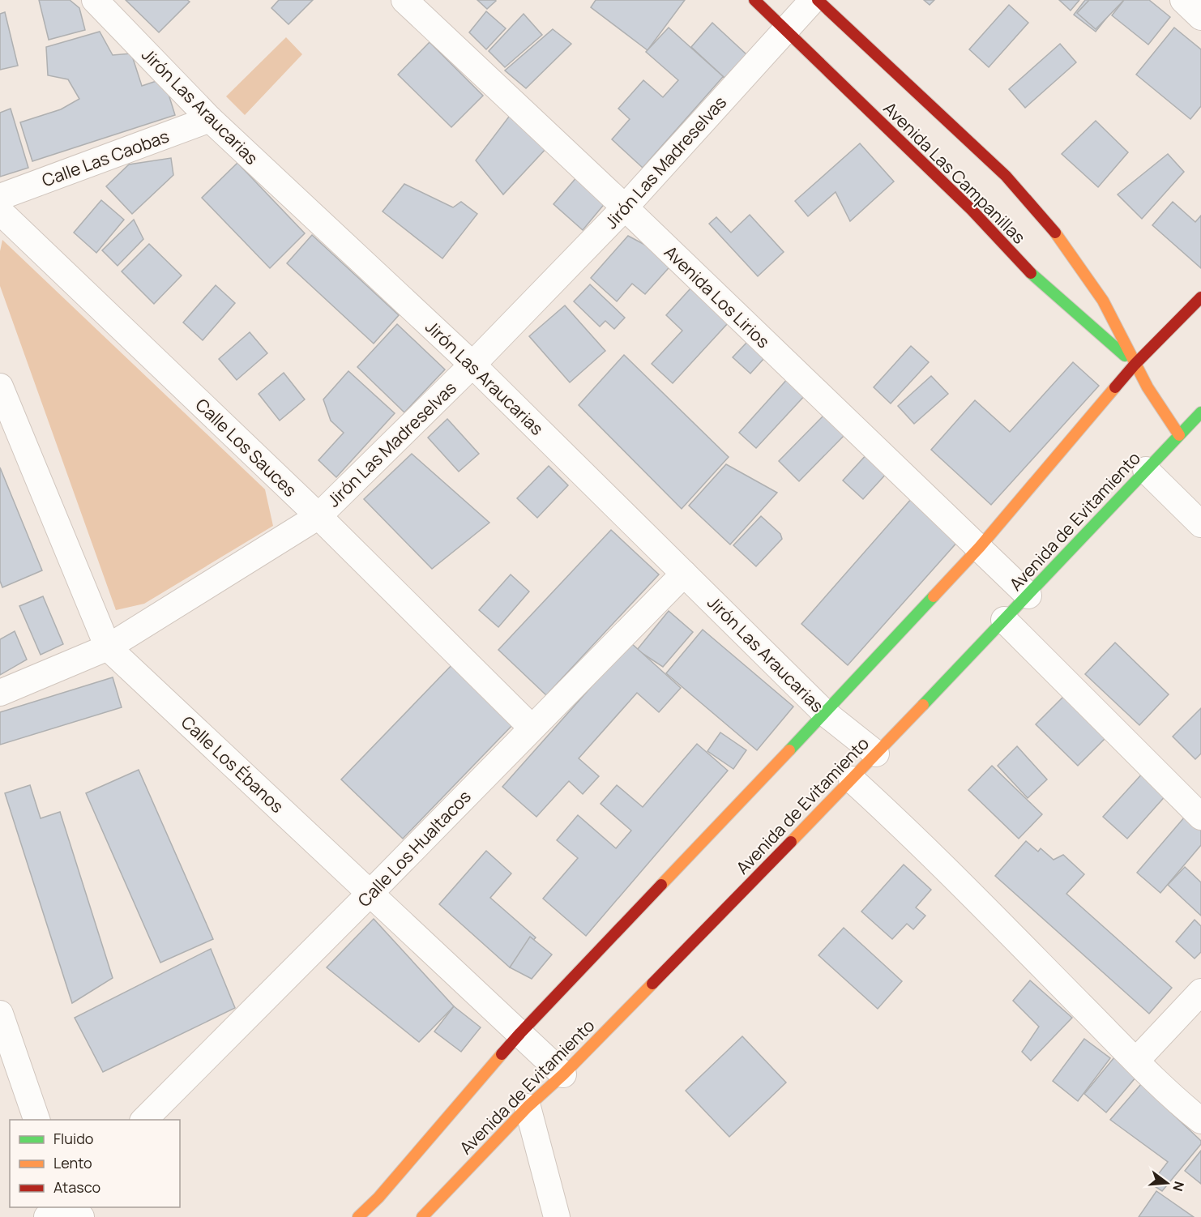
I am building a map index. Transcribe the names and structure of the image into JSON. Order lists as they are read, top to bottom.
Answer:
{
  "streets": {
    "street": [
      "Jirón Las Araucarias",
      "Calle Las Caobas",
      "Jirón Las Madreselvas",
      "Avenida Las Campanillas",
      "Avenida Los Lirios",
      "Calle Los Sauces",
      "Avenida de Evitamiento",
      "Calle Los Ébanos",
      "Calle Los Hualtacos"
    ]
  },
  "crossings": [
    ["Jirón Las Araucarias", "Calle Las Caobas"],
    ["Jirón Las Araucarias", "Jirón Las Madreselvas"],
    ["Jirón Las Araucarias", "Avenida de Evitamiento"],
    ["Jirón Las Araucarias", "Calle Los Hualtacos"],
    ["Jirón Las Madreselvas", "Avenida Las Campanillas"],
    ["Jirón Las Madreselvas", "Avenida Los Lirios"],
    ["Jirón Las Madreselvas", "Calle Los Sauces"],
    ["Jirón Las Madreselvas", "Calle Los Ébanos"],
    ["Avenida Las Campanillas", "Avenida de Evitamiento"],
    ["Avenida Los Lirios", "Avenida de Evitamiento"],
    ["Calle Los Sauces", "Calle Los Hualtacos"],
    ["Avenida de Evitamiento", "Calle Los Ébanos"],
    ["Calle Los Ébanos", "Calle Los Hualtacos"]
  ],
  "legend": ["Fluido", "Lento", "Atasco"],
  "north": "right"
}
